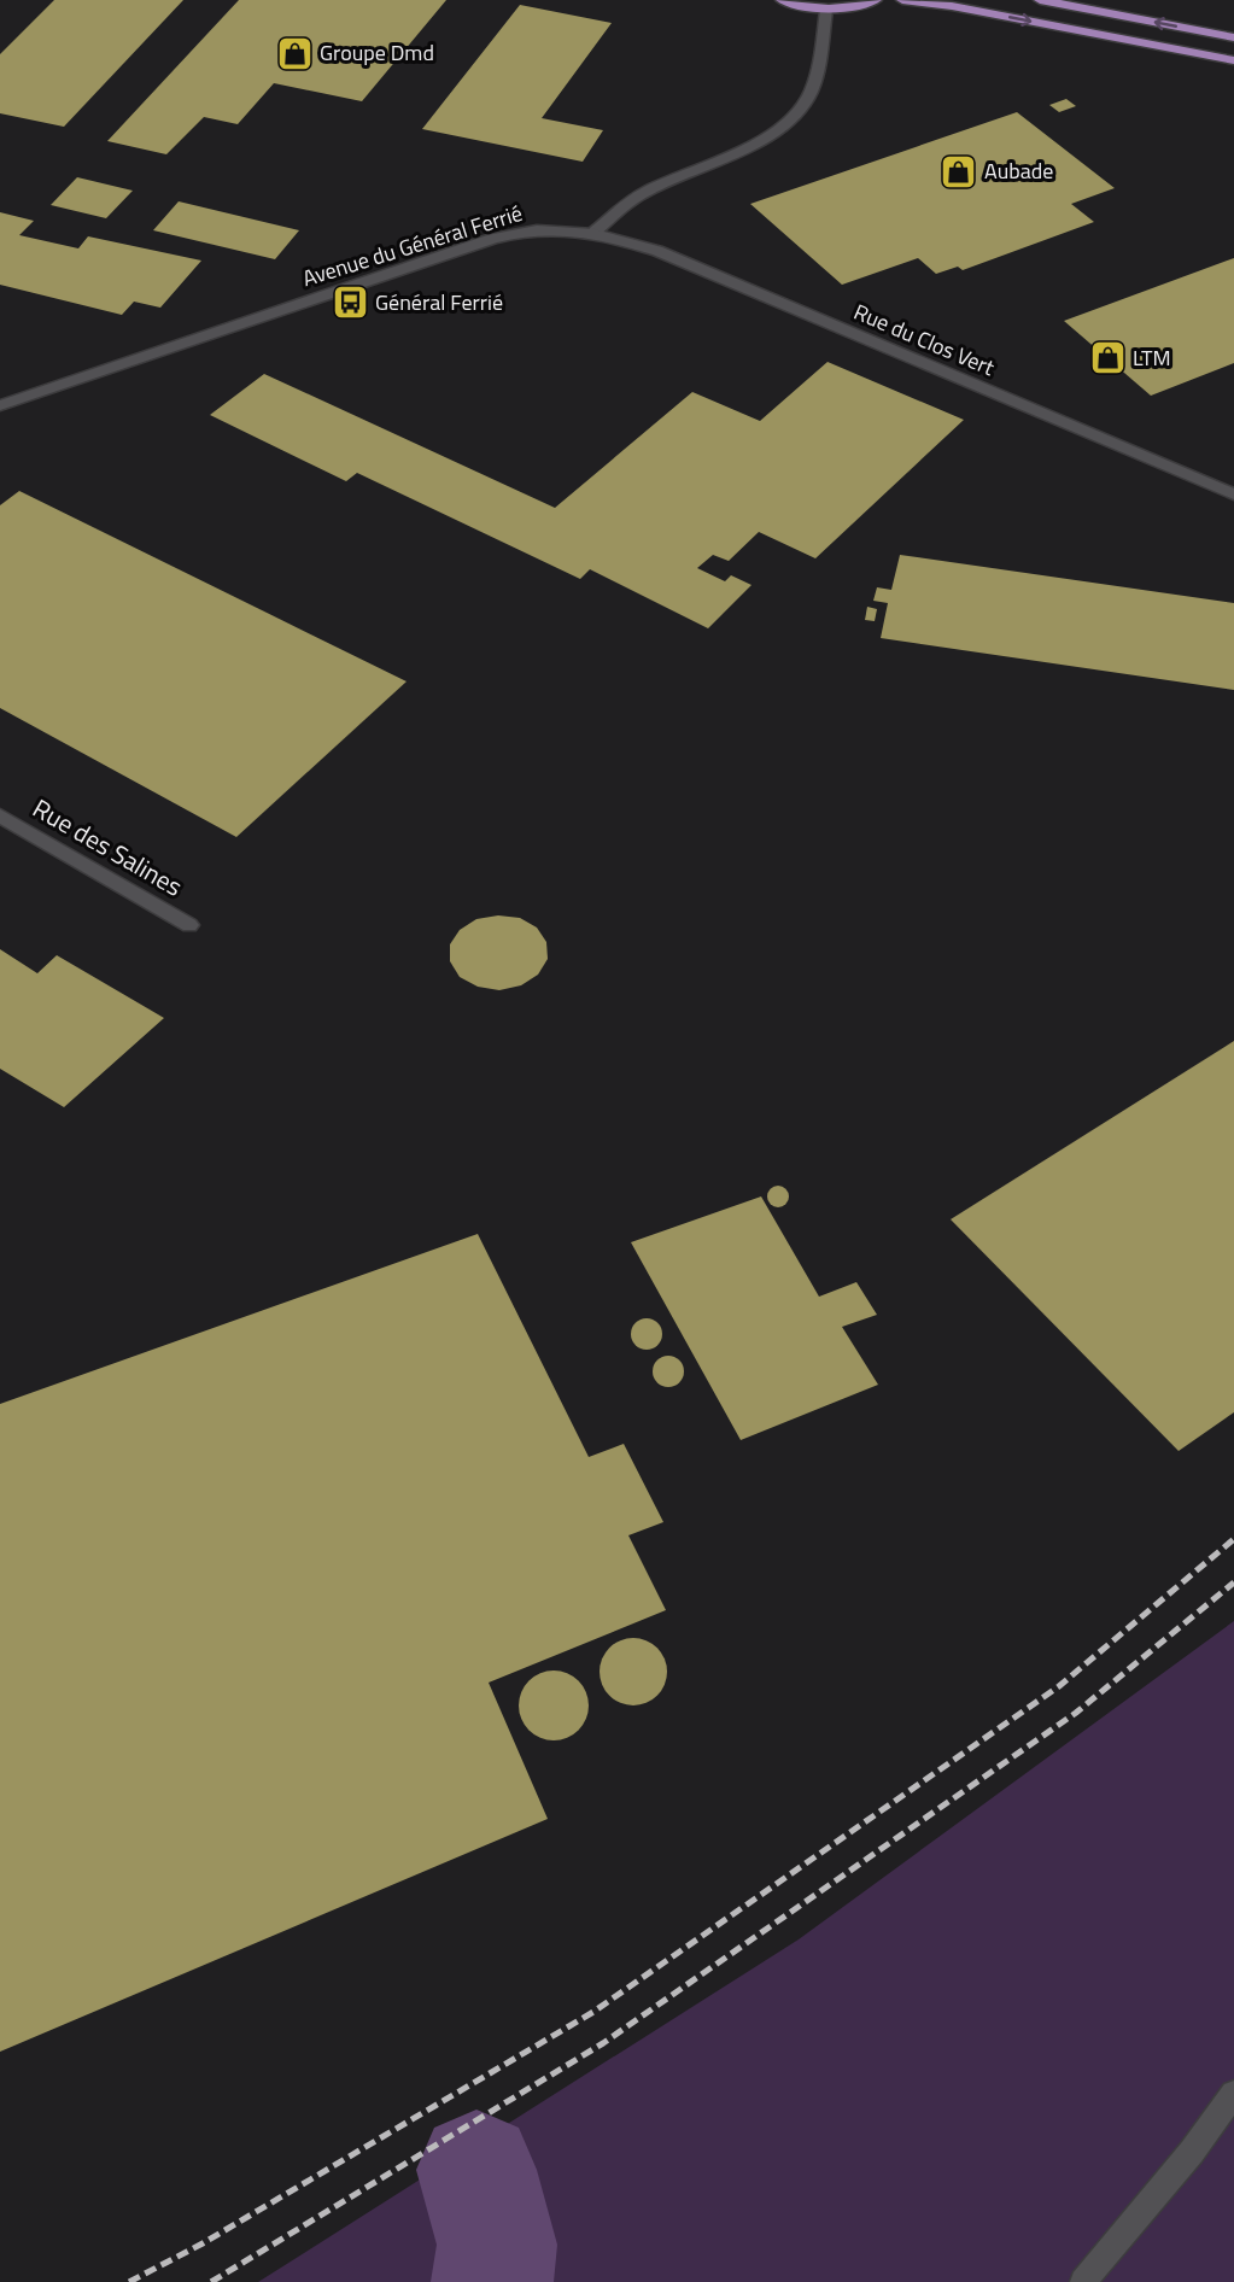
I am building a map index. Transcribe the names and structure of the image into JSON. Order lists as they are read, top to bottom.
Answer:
{
  "streets": {
    "street": ["Avenue du Général Ferrié", "Rue du Clos Vert", "Rue des Salines"]
  },
  "crossings": [
    ["Avenue du Général Ferrié", "Rue du Clos Vert"]
  ],
  "places": {
    "shop": ["Groupe Dmd", "Aubade", "LTM"],
    "bus stop": ["Général Ferrié"]
  }
}
